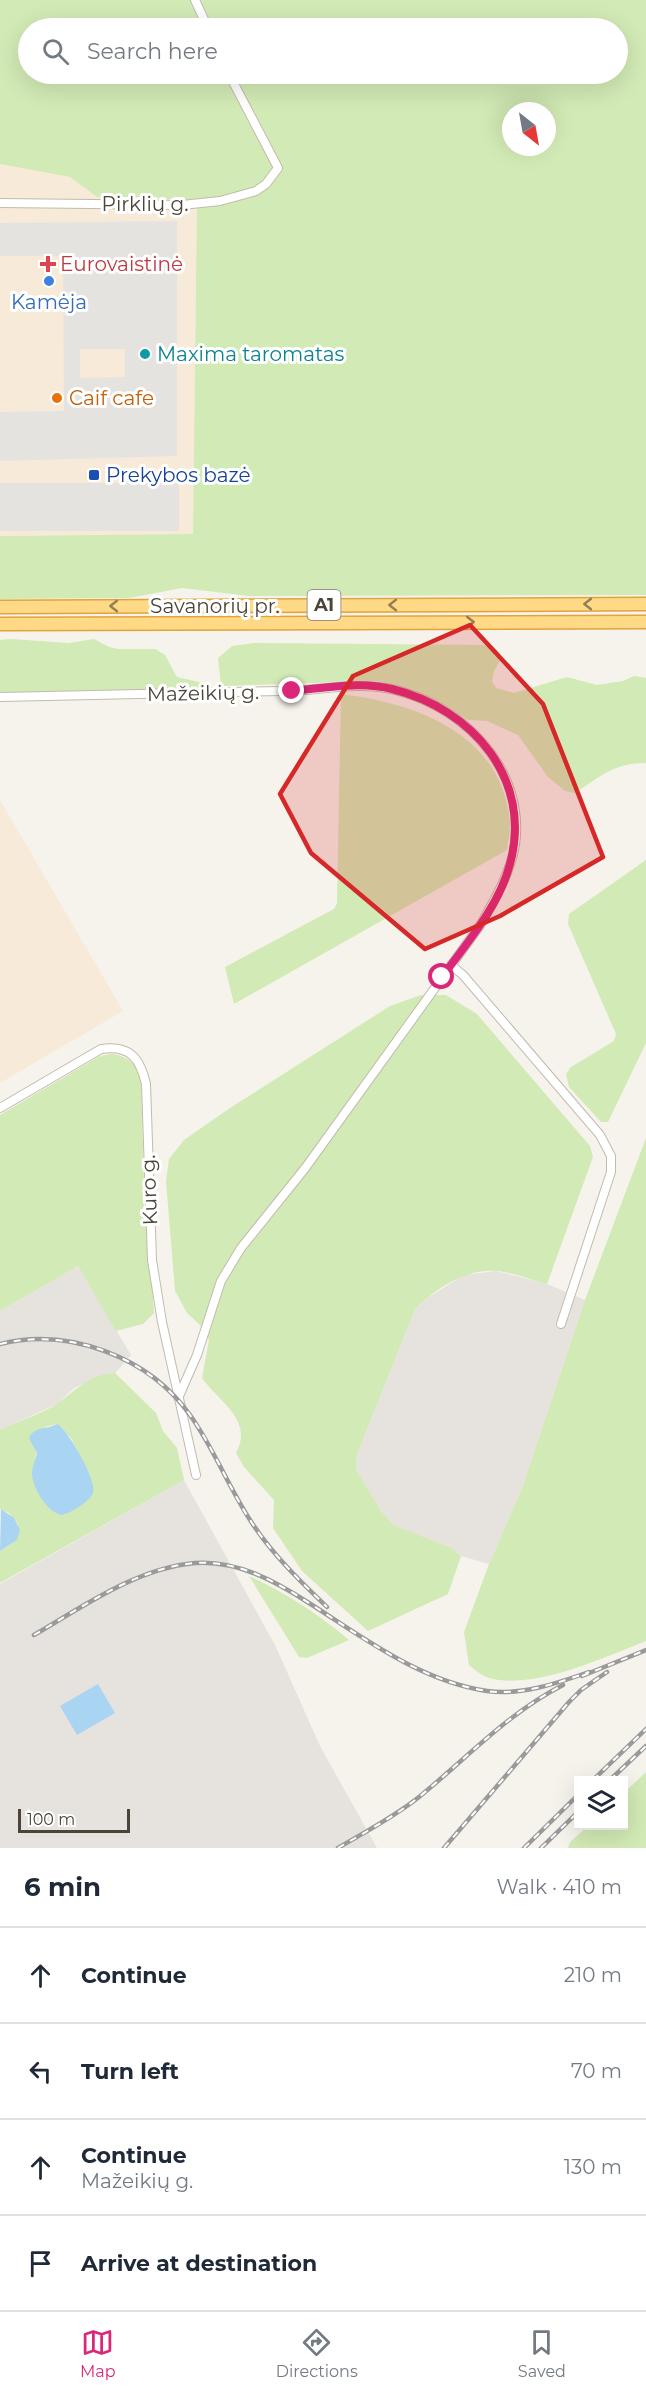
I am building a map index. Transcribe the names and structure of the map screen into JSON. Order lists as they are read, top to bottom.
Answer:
{
  "streets": {
    "highway": ["A1", "Savanorių pr."],
    "street": ["Pirklių g.", "Mažeikių g.", "Kuro g."]
  },
  "crossings": [
    ["Mažeikių g.", "Kuro g."]
  ],
  "places": {
    "health": ["Eurovaistinė"],
    "other": ["Kamėja", "Maxima taromatas", "Caif cafe"],
    "transit": ["Prekybos bazė"]
  },
  "scale_bar": "100 m",
  "north": "bottom right",
  "page": {
    "search": "Search here",
    "scale": "100 m",
    "heading": ["6 min", "Walk · 410 m"],
    "list": [
      ["Continue", "210 m"],
      ["Turn left", "70 m"],
      ["Continue", "Mažeikių g.", "130 m"],
      "Arrive at destination"
    ],
    "nav": ["Map", "Directions", "Saved"]
  }
}
